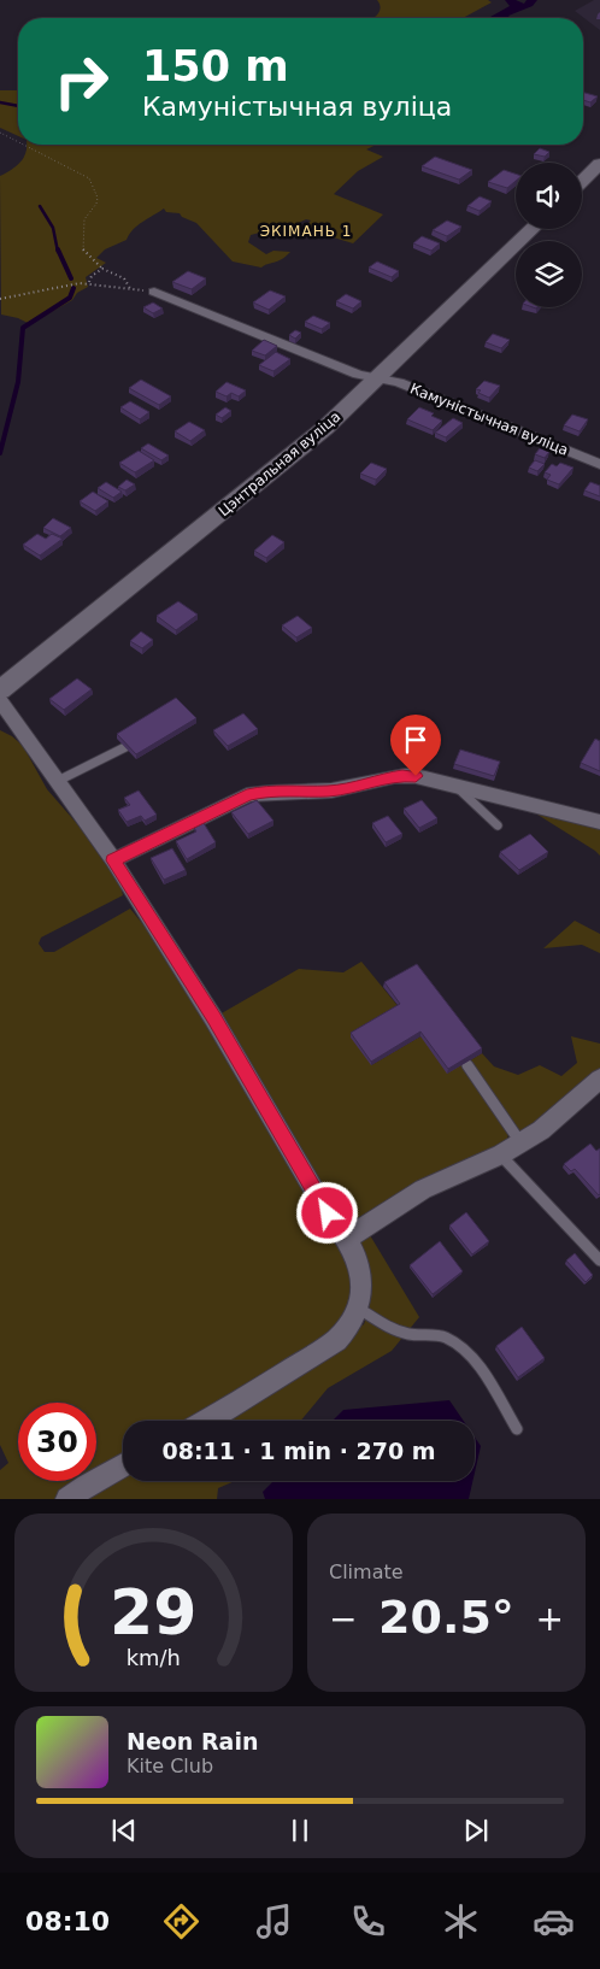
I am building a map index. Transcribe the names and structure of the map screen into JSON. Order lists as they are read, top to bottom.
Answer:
{
  "streets": {
    "main road": ["Цэнтральная вуліца"],
    "street": ["Камуністычная вуліца"]
  },
  "crossings": [
    ["Камуністычная вуліца", "Цэнтральная вуліца"]
  ],
  "districts": ["ЭКІМАНЬ 1"],
  "page": {
    "turn": ["150 m", "Камуністычная вуліца"],
    "limit": "30",
    "trip": "08:11 · 1 min · 270 m",
    "tile": "Climate",
    "heat": ["−", "20.5°", "+"],
    "song": ["Neon Rain", "Kite Club"],
    "tabs": "08:10",
    "gauge": ["29", "km/h"]
  }
}
